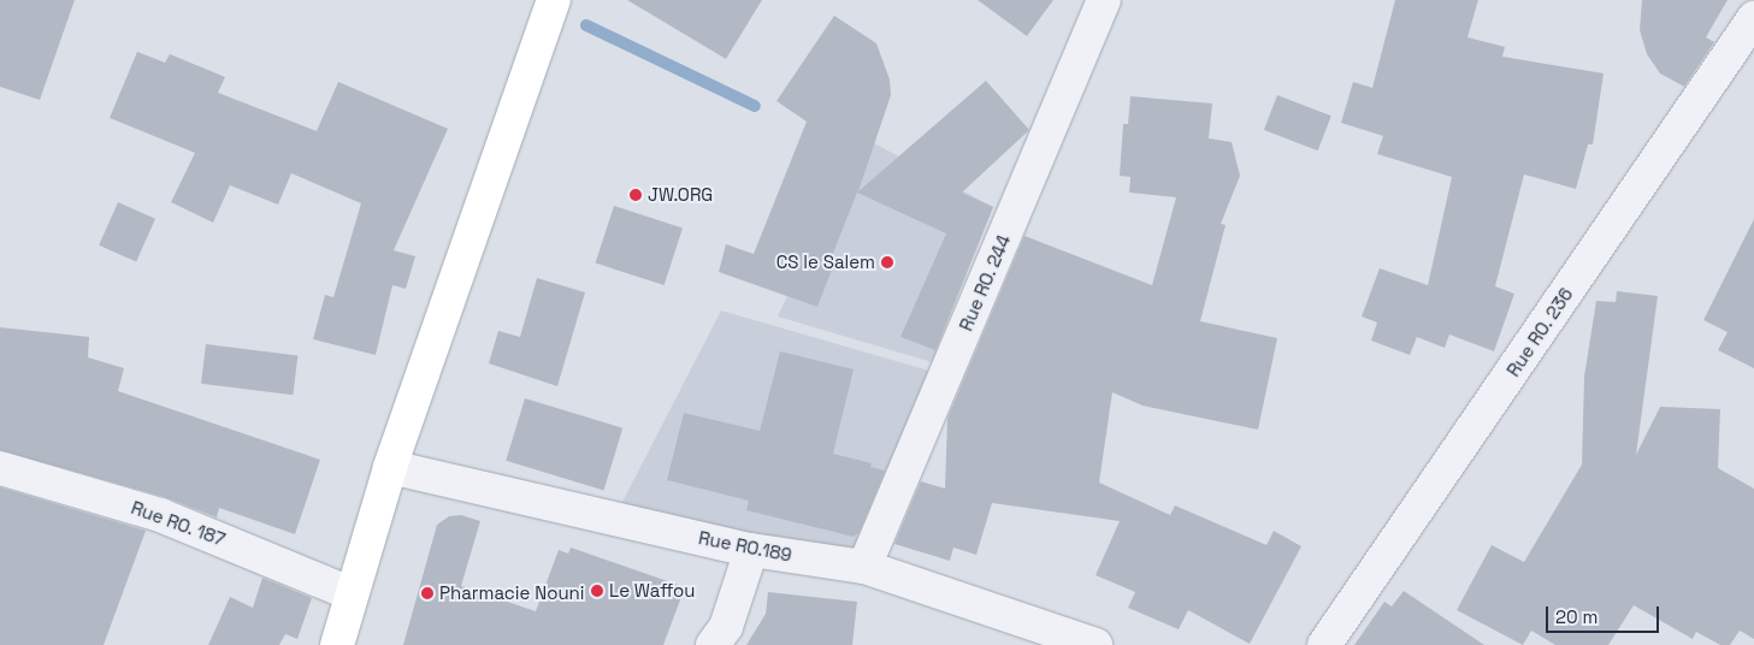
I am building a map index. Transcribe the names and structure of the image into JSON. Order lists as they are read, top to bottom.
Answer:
{
  "streets": {
    "street": [
      "Rue RO. 244",
      "Rue RO. 236",
      "Rue RO. 187",
      "Rue RO.189"
    ]
  },
  "crossings": [
    ["Rue RO. 244", "Rue RO.189"]
  ],
  "places": [
    "JW.ORG",
    "CS le Salem",
    "Le Waffou",
    "Pharmacie Nouni"
  ],
  "scale_bar": "20 m"
}
